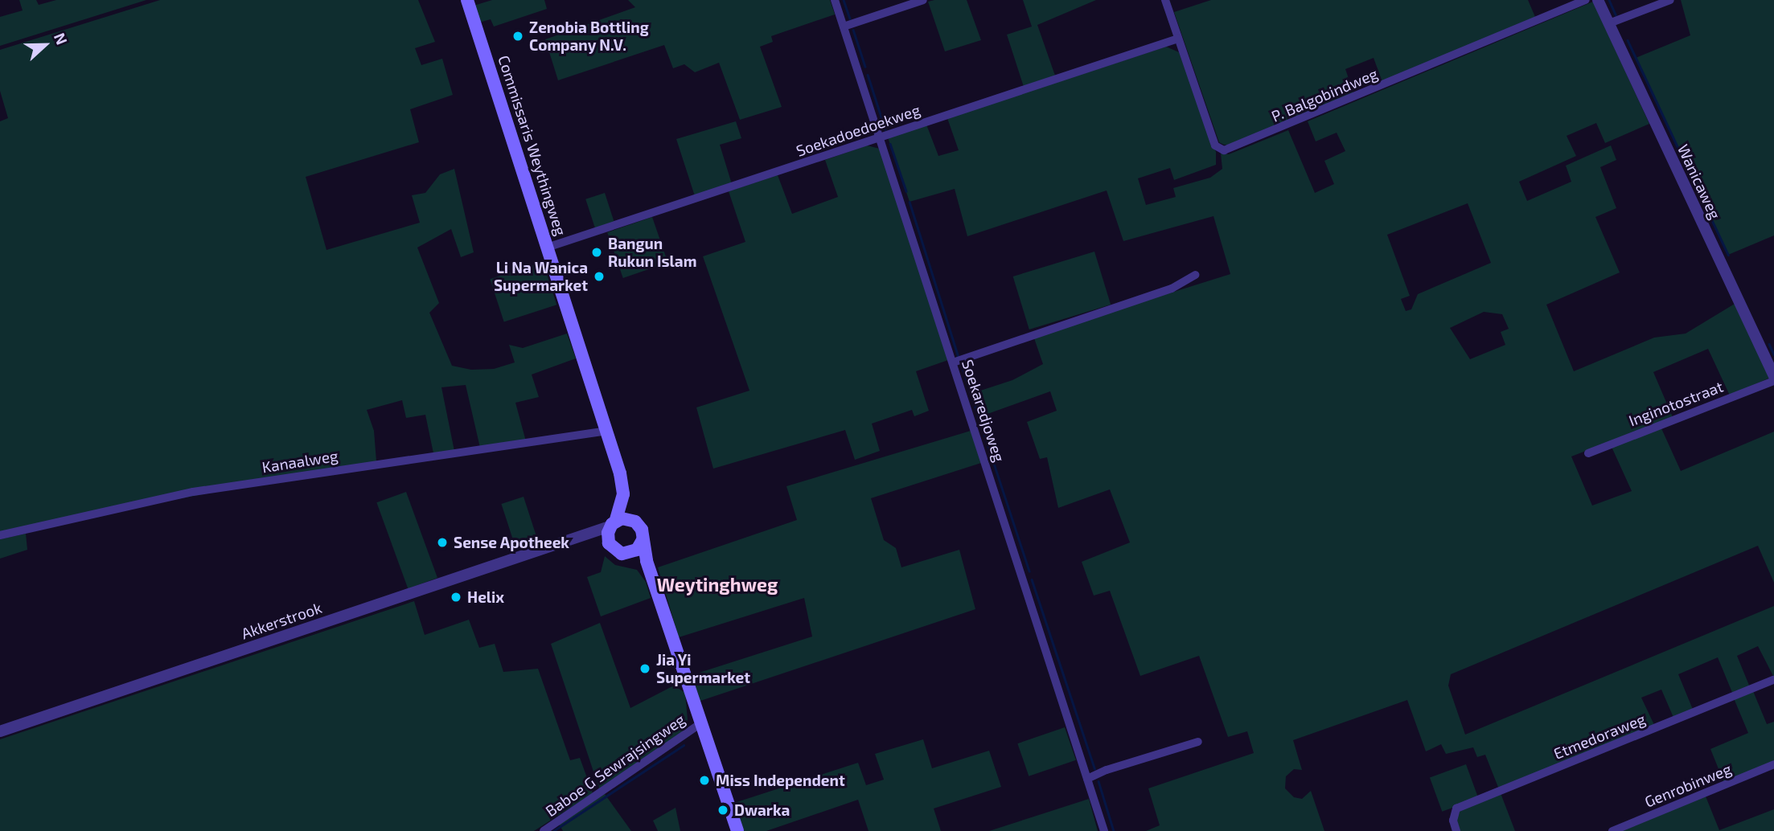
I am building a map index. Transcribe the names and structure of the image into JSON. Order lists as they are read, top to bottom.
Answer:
{
  "streets": {
    "main road": ["Commissaris Weythingweg"],
    "street": [
      "P. Balgobindweg",
      "Soekadoedoekweg",
      "Wanicaweg",
      "Inginotostraat",
      "Soekaredjoweg",
      "Kanaalweg",
      "Akkerstrook",
      "Etmedoraweg",
      "Baboe G Sewrajsingweg",
      "Genrobinweg"
    ]
  },
  "crossings": [
    ["P. Balgobindweg", "Soekadoedoekweg"],
    ["Soekadoedoekweg", "Commissaris Weythingweg"],
    ["Soekadoedoekweg", "Soekaredjoweg"],
    ["Commissaris Weythingweg", "Kanaalweg"],
    ["Commissaris Weythingweg", "Akkerstrook"]
  ],
  "districts": ["Weytinghweg"],
  "places": [
    "Zenobia Bottling Company N.V.",
    "Bangun Rukun Islam",
    "Li Na Wanica Supermarket",
    "Sense Apotheek",
    "Helix",
    "Jia Yi Supermarket",
    "Miss Independent",
    "Dwarka"
  ],
  "north": "right"
}
